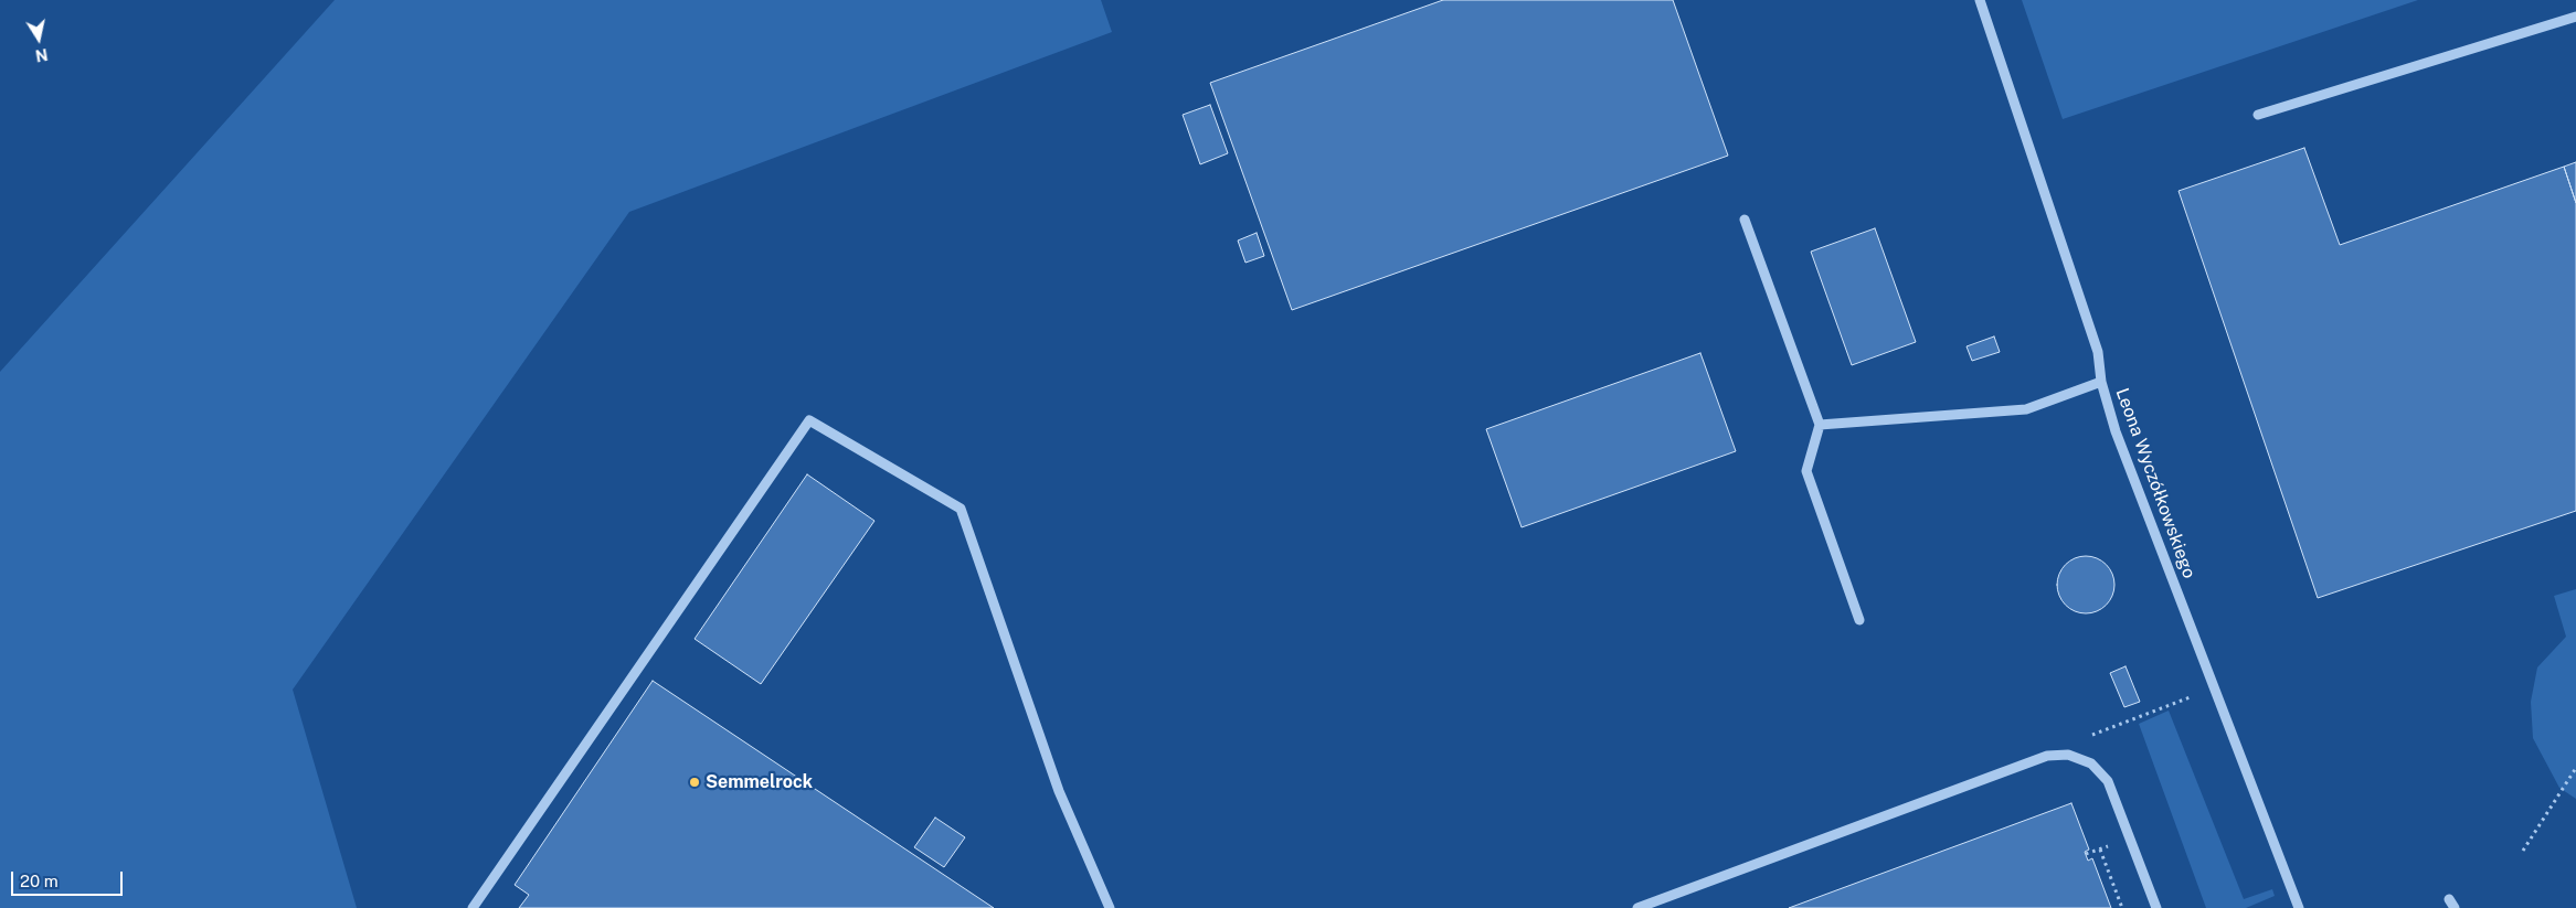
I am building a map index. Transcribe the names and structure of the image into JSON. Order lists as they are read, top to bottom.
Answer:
{
  "streets": {
    "lane": ["Leona Wyczółkowskiego"]
  },
  "places": ["Semmelrock"],
  "scale_bar": "20 m",
  "north": "bottom"
}
